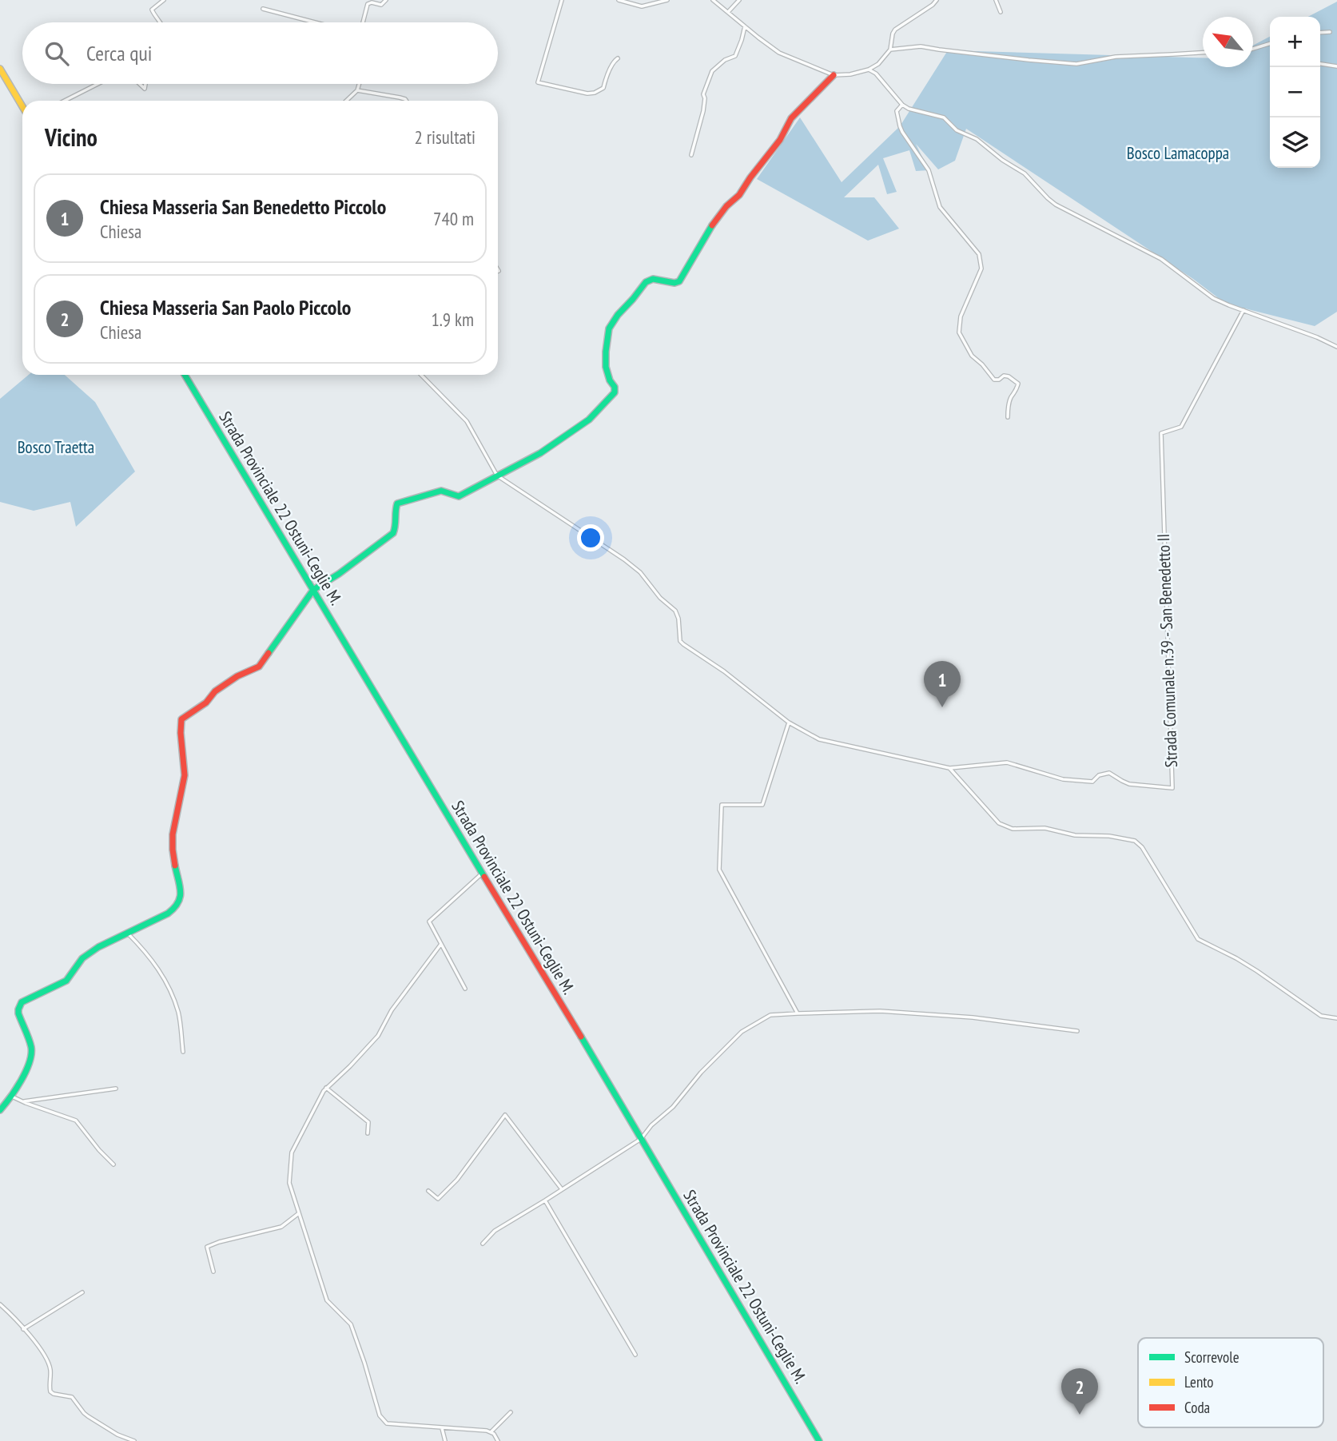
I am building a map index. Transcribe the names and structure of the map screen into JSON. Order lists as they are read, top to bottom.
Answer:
{
  "streets": {
    "street": ["Strada Provinciale 22 Ostuni-Ceglie M.", "Strada Comunale n.39 - San Benedetto II"]
  },
  "parks": ["Bosco Lamacoppa", "Bosco Traetta"],
  "legend": ["Scorrevole", "Lento", "Coda"],
  "north": "top left",
  "page": {
    "map_buttons": ["+", "−"],
    "search": "Cerca qui",
    "heading": ["Vicino", "2 risultati"],
    "list": [
      {
        "mark": "1",
        "name": "Chiesa Masseria San Benedetto Piccolo",
        "note": "Chiesa",
        "value": "740 m"
      },
      {
        "mark": "2",
        "name": "Chiesa Masseria San Paolo Piccolo",
        "note": "Chiesa",
        "value": "1.9 km"
      }
    ],
    "pins": ["1", "2"]
  }
}
